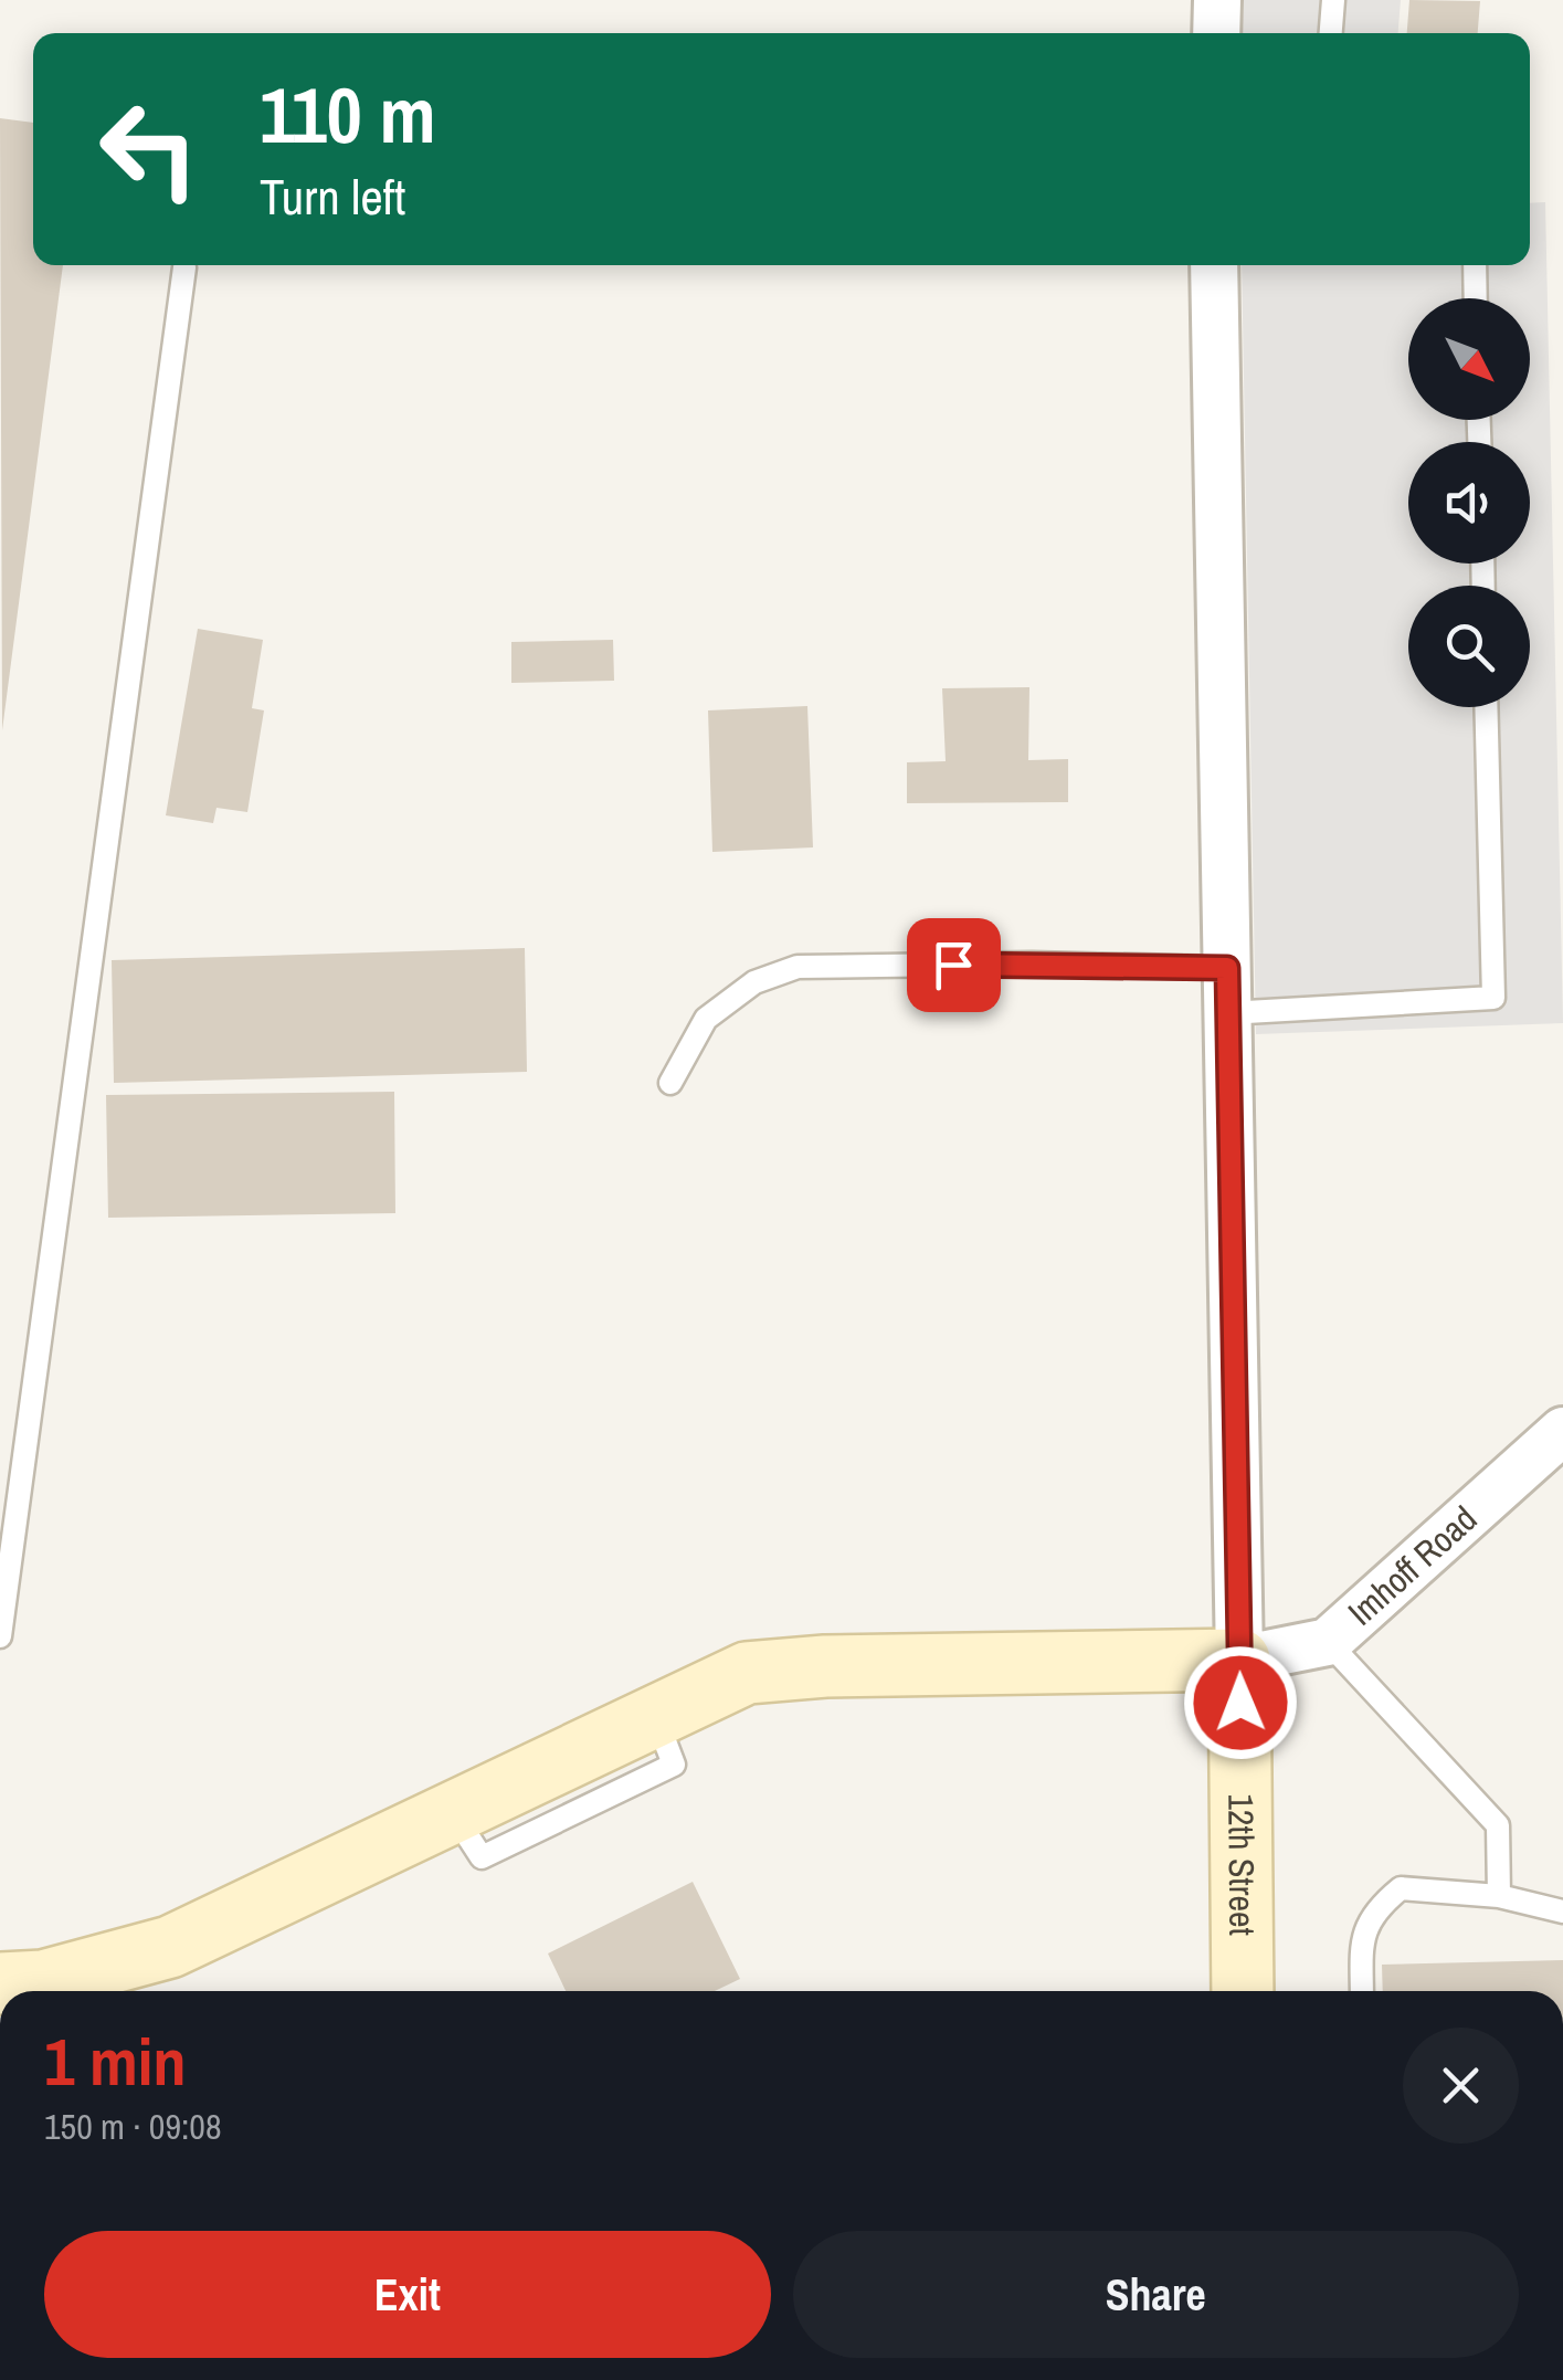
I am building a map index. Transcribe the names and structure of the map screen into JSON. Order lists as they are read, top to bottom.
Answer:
{
  "streets": {
    "street": ["Imhoff Road", "12th Street"]
  },
  "crossings": [
    ["Imhoff Road", "12th Street"]
  ],
  "north": "bottom right",
  "page": {
    "turn": ["110 m", "Turn left"],
    "heading": ["1 min", "150 m · 09:08"],
    "buttons": ["Exit", "Share"]
  }
}
